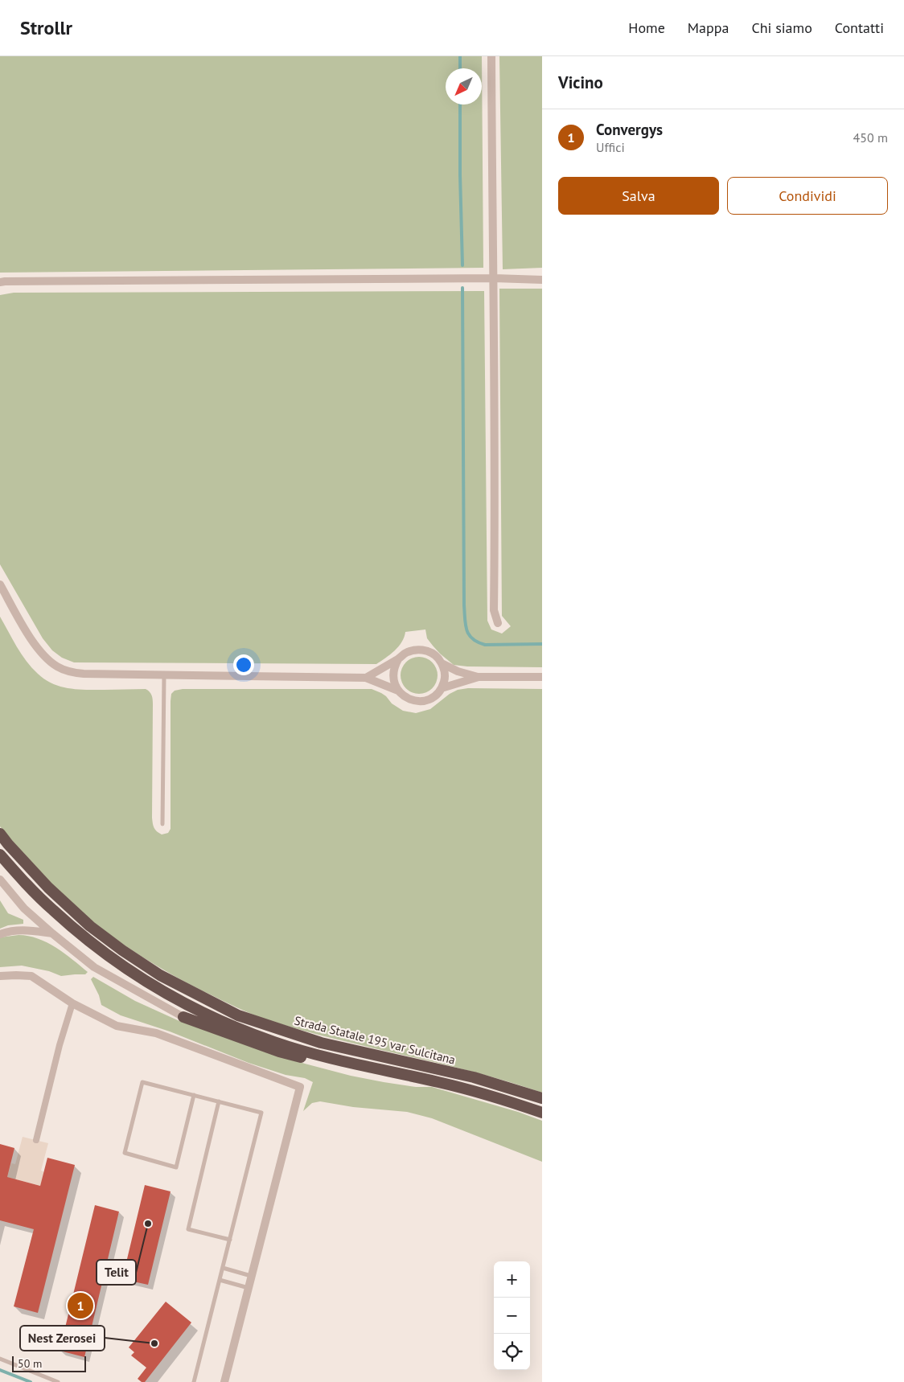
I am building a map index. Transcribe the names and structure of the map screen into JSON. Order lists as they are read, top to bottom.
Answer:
{
  "streets": {
    "highway": ["Strada Statale 195 var Sulcitana"]
  },
  "places": ["Telit", "Nest Zerosei"],
  "scale_bar": "50 m",
  "north": "bottom left",
  "page": {
    "header": "Strollr",
    "nav": [
      "Home",
      "Mappa",
      "Chi siamo",
      "Contatti"
    ],
    "heading": "Vicino",
    "list": [
      {
        "mark": "1",
        "name": "Convergys",
        "note": "Uffici",
        "value": "450 m"
      }
    ],
    "buttons": ["Salva", "Condividi"],
    "map_buttons": ["+", "−"],
    "pins": "1",
    "scale": "50 m"
  }
}
